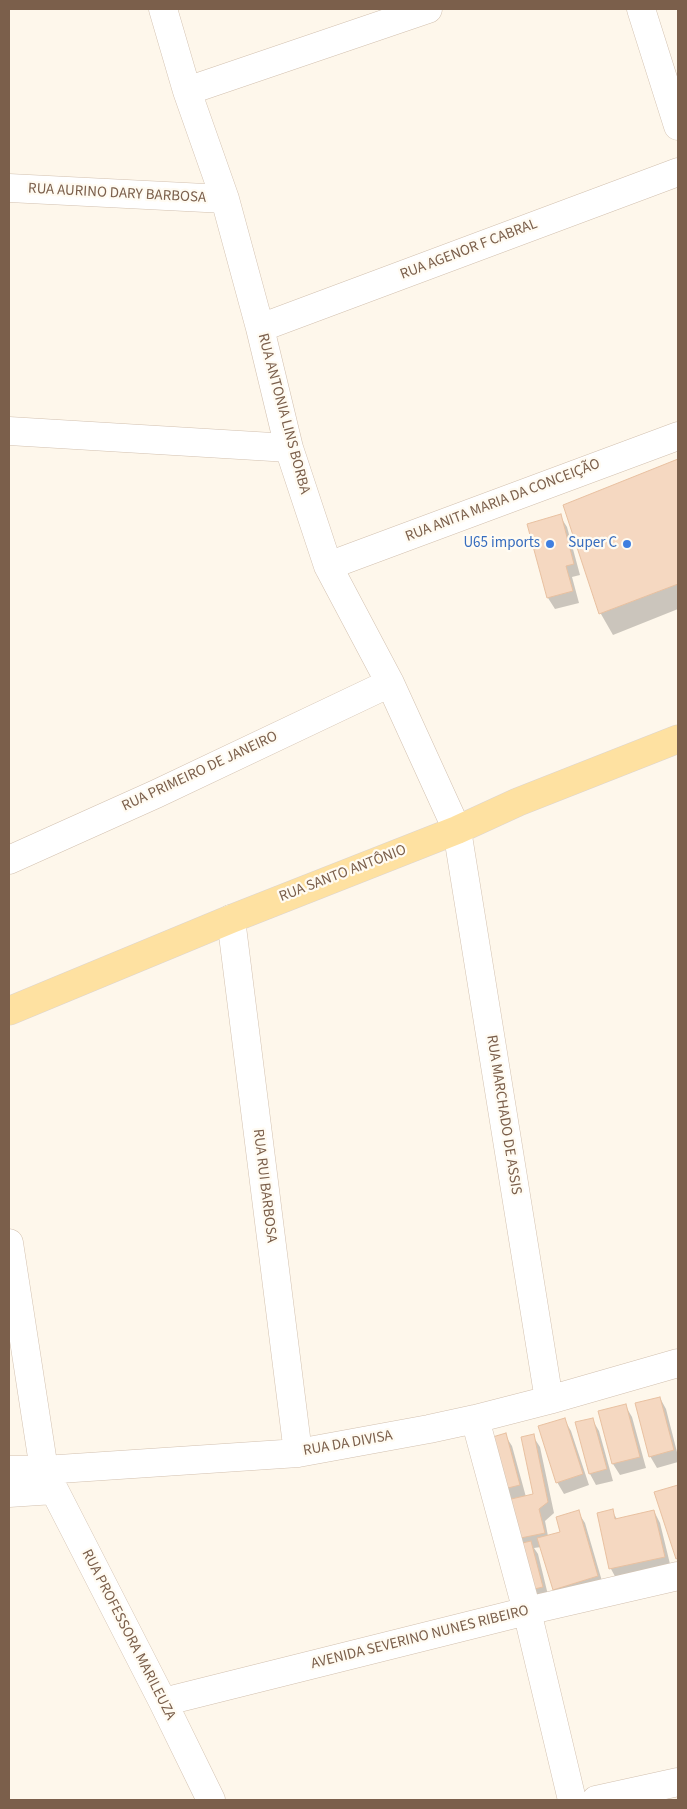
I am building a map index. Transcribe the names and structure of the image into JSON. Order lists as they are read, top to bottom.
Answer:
{
  "streets": {
    "main road": ["RUA SANTO ANTÔNIO"],
    "street": [
      "RUA AURINO DARY BARBOSA",
      "RUA AGENOR F CABRAL",
      "RUA ANTONIA LINS BORBA",
      "RUA ANITA MARIA DA CONCEIÇÃO",
      "RUA PRIMEIRO DE JANEIRO",
      "RUA MARCHADO DE ASSIS",
      "RUA RUI BARBOSA",
      "RUA DA DIVISA",
      "RUA PROFESSORA MARILEUZA",
      "AVENIDA SEVERINO NUNES RIBEIRO"
    ]
  },
  "crossings": [
    ["RUA AURINO DARY BARBOSA", "RUA ANTONIA LINS BORBA"],
    ["RUA AGENOR F CABRAL", "RUA ANTONIA LINS BORBA"],
    ["RUA ANTONIA LINS BORBA", "RUA ANITA MARIA DA CONCEIÇÃO"],
    ["RUA ANTONIA LINS BORBA", "RUA PRIMEIRO DE JANEIRO"],
    ["RUA ANTONIA LINS BORBA", "RUA SANTO ANTÔNIO"],
    ["RUA ANTONIA LINS BORBA", "RUA MARCHADO DE ASSIS"],
    ["RUA SANTO ANTÔNIO", "RUA MARCHADO DE ASSIS"],
    ["RUA SANTO ANTÔNIO", "RUA RUI BARBOSA"],
    ["RUA MARCHADO DE ASSIS", "RUA DA DIVISA"],
    ["RUA RUI BARBOSA", "RUA DA DIVISA"],
    ["RUA DA DIVISA", "RUA PROFESSORA MARILEUZA"],
    ["RUA PROFESSORA MARILEUZA", "AVENIDA SEVERINO NUNES RIBEIRO"]
  ],
  "places": ["U65 imports", "Super C"]
}
